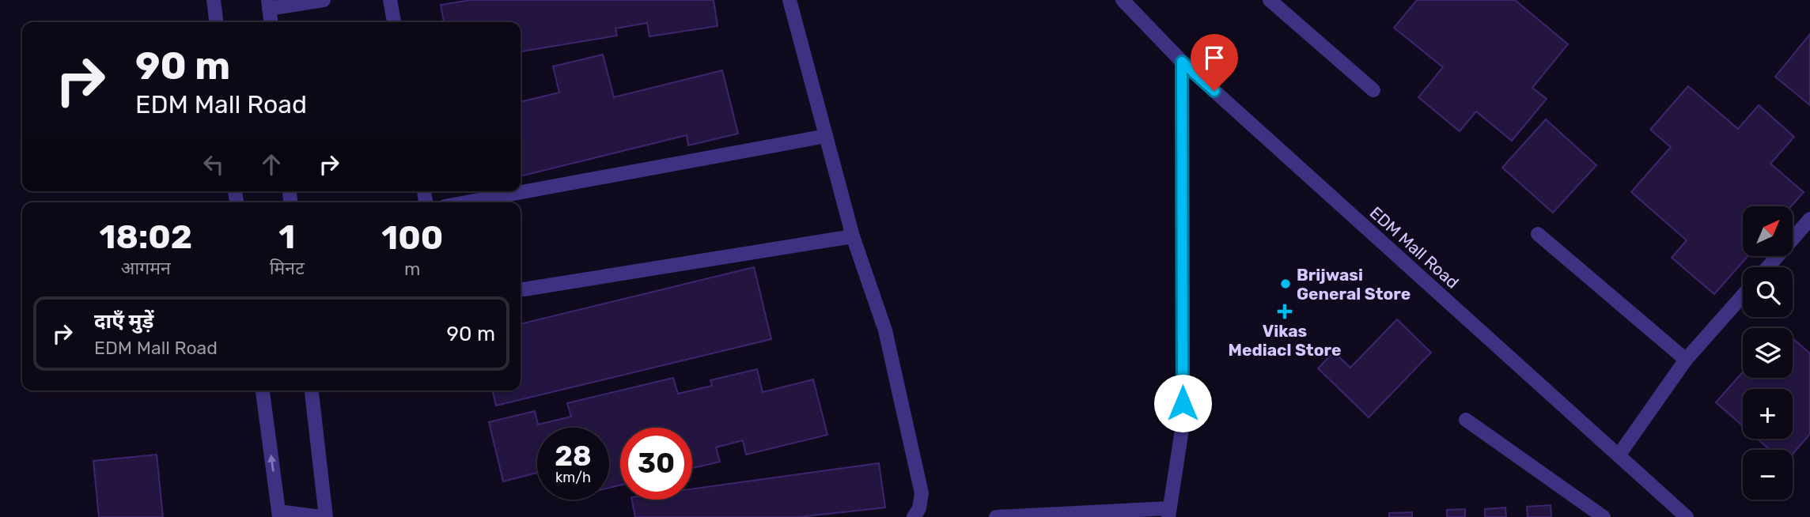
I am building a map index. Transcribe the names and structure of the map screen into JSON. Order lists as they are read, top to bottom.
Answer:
{
  "streets": {
    "street": ["EDM Mall Road"]
  },
  "places": {
    "other": ["Brijwasi General Store"],
    "health": ["Vikas Mediacl Store"]
  },
  "north": "top right",
  "page": {
    "turn": ["90 m", "EDM Mall Road"],
    "eta": [
      "18:02",
      "आगमन",
      "1",
      "मिनट",
      "100",
      "m"
    ],
    "map_buttons": ["+", "−"],
    "list": [
      {
        "name": "दाएँ मुड़ें",
        "note": "EDM Mall Road",
        "value": "90 m"
      }
    ],
    "speed": "28 km/h",
    "limit": "30"
  }
}
